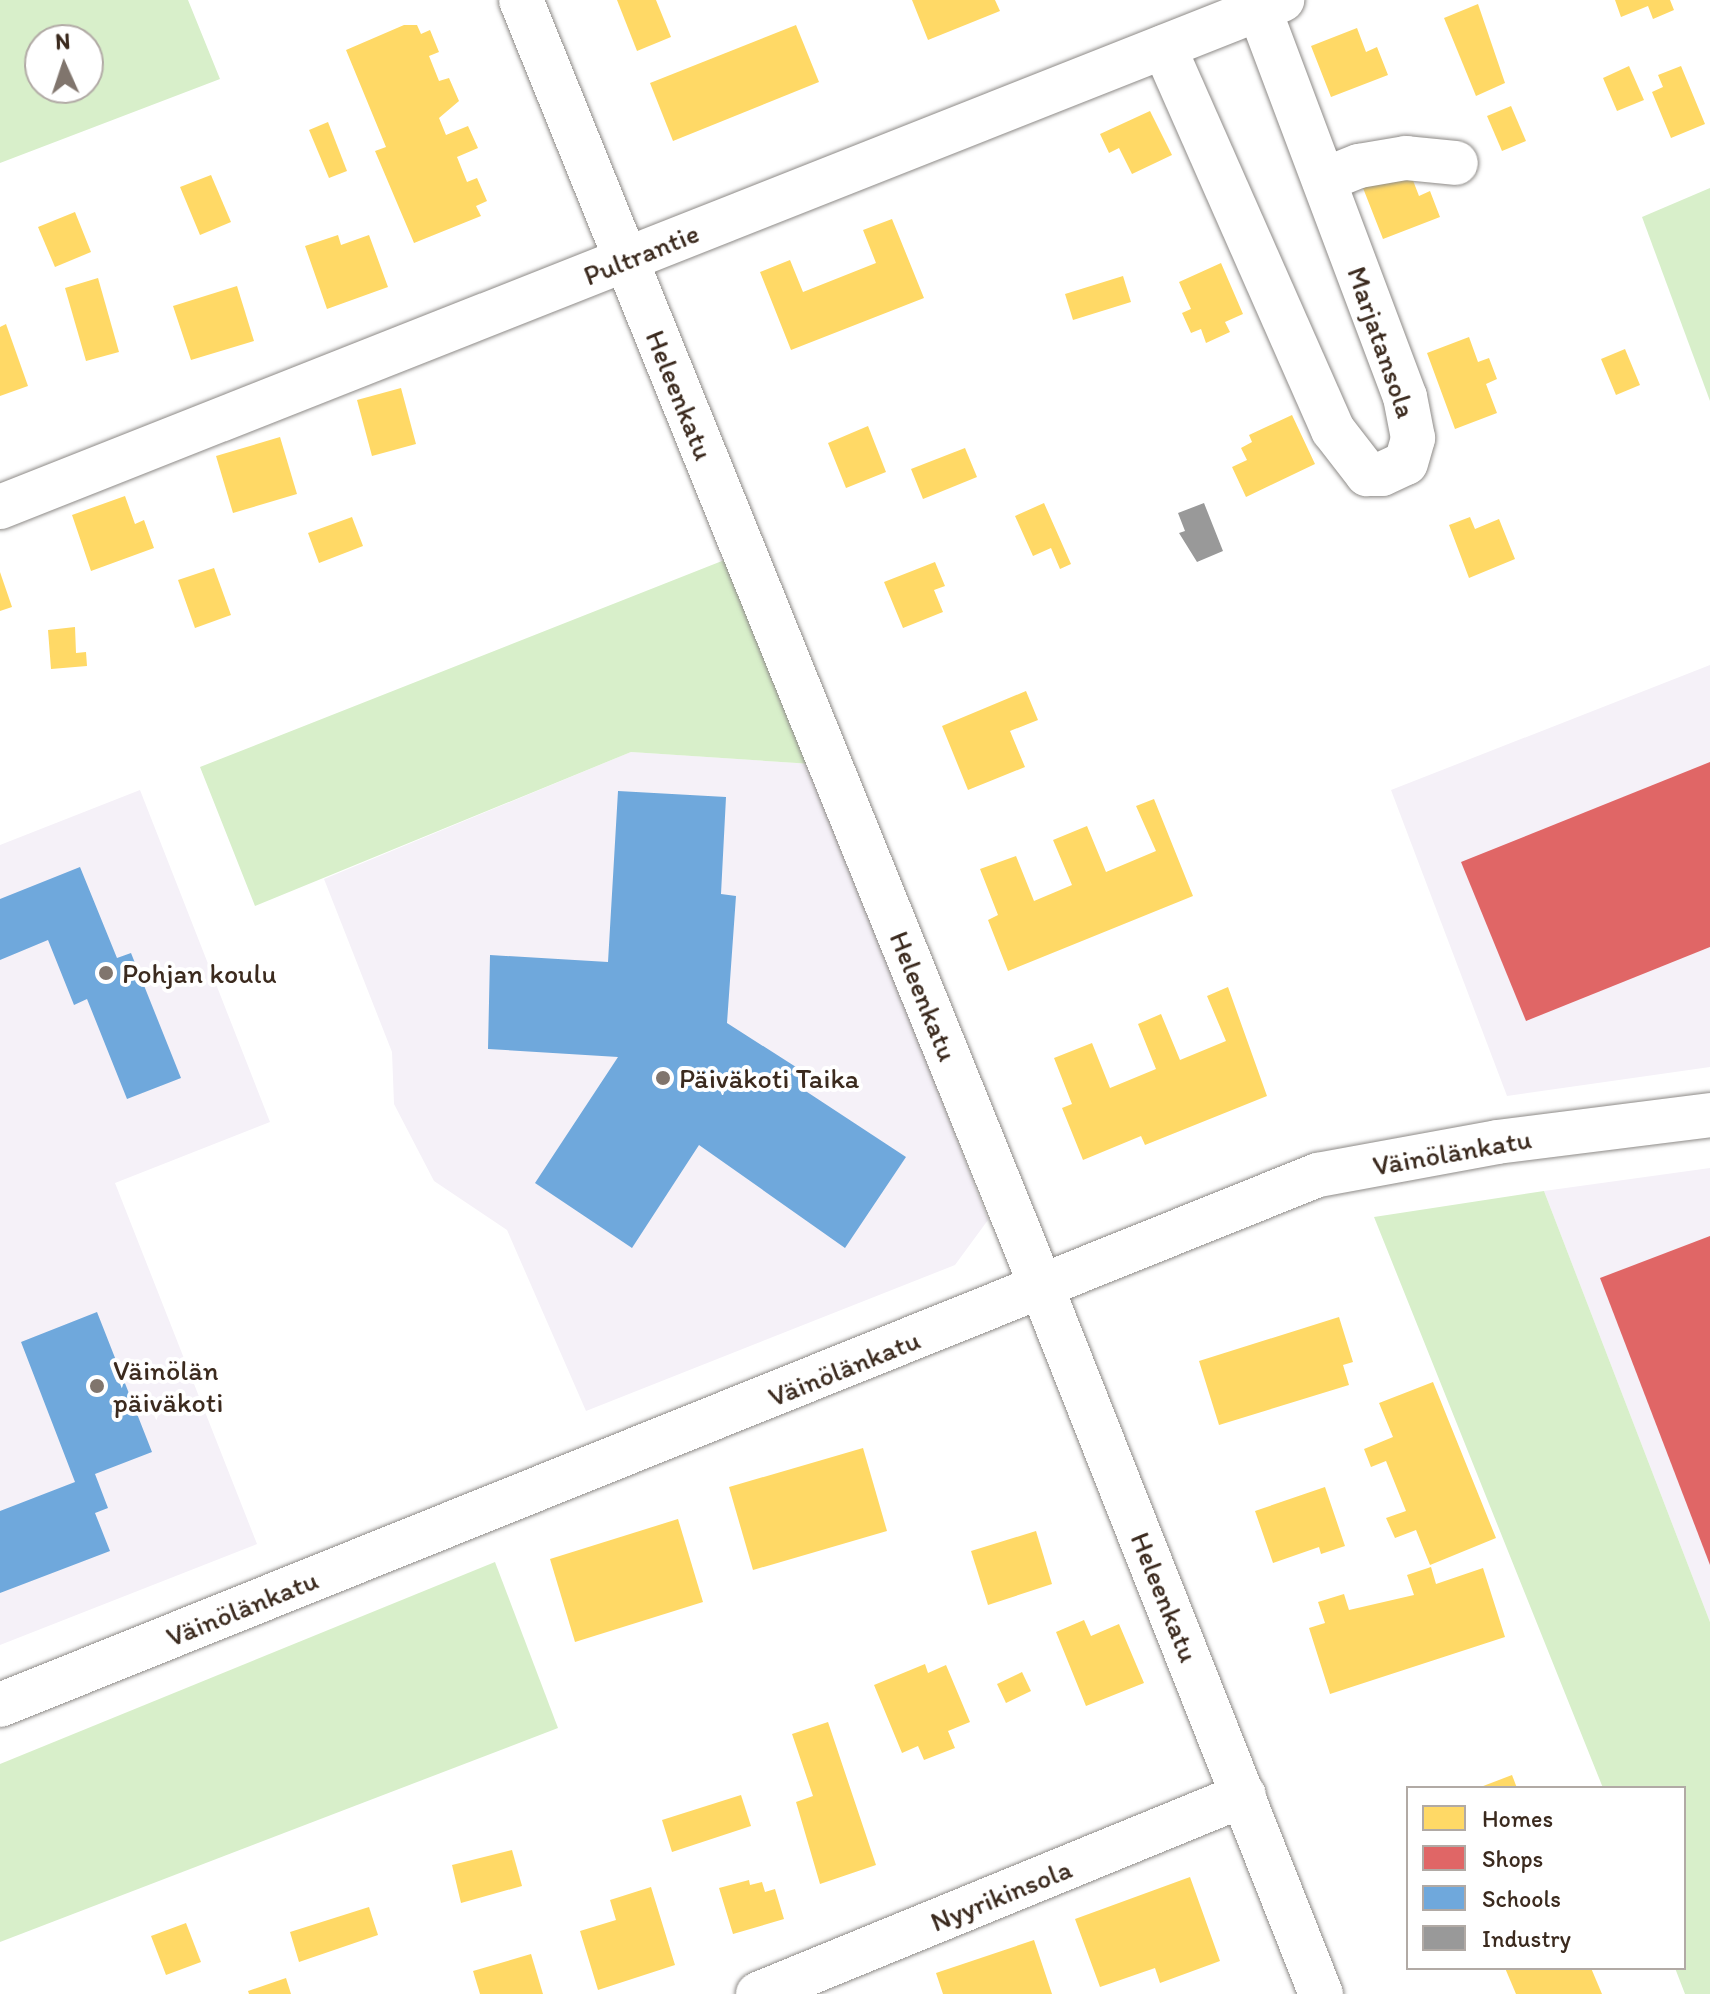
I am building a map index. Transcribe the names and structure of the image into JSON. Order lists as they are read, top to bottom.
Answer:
{
  "streets": {
    "street": [
      "Pultrantie",
      "Marjatansola",
      "Heleenkatu",
      "Väinölänkatu",
      "Nyyrikinsola"
    ]
  },
  "crossings": [
    ["Pultrantie", "Marjatansola"],
    ["Pultrantie", "Heleenkatu"],
    ["Heleenkatu", "Väinölänkatu"],
    ["Heleenkatu", "Nyyrikinsola"]
  ],
  "places": ["Pohjan koulu", "Päiväkoti Taika", "Väinölän päiväkoti"],
  "legend": [
    "Homes",
    "Shops",
    "Schools",
    "Industry"
  ],
  "north": "top"
}
